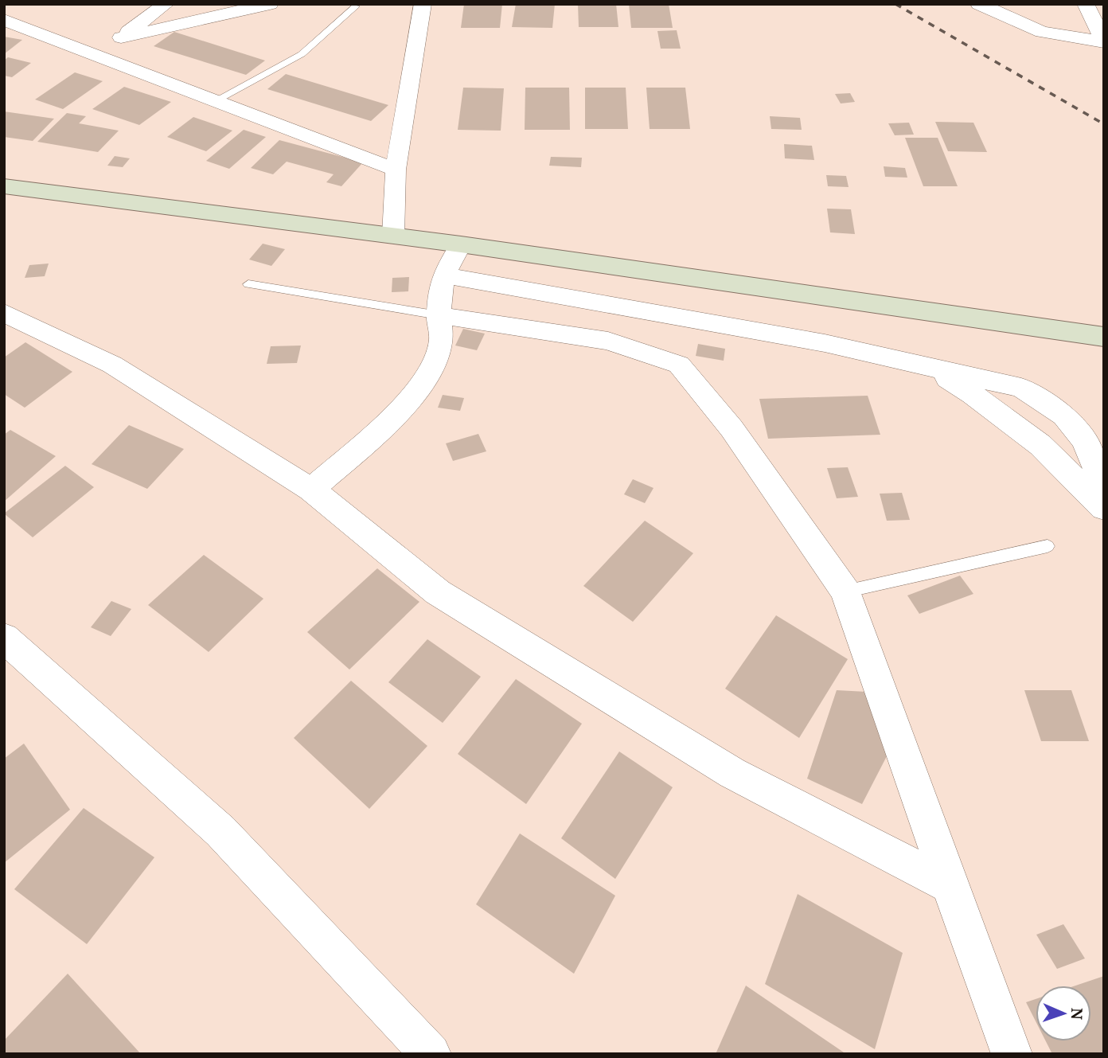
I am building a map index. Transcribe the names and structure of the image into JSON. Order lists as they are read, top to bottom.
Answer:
{
  "north": "right"
}
